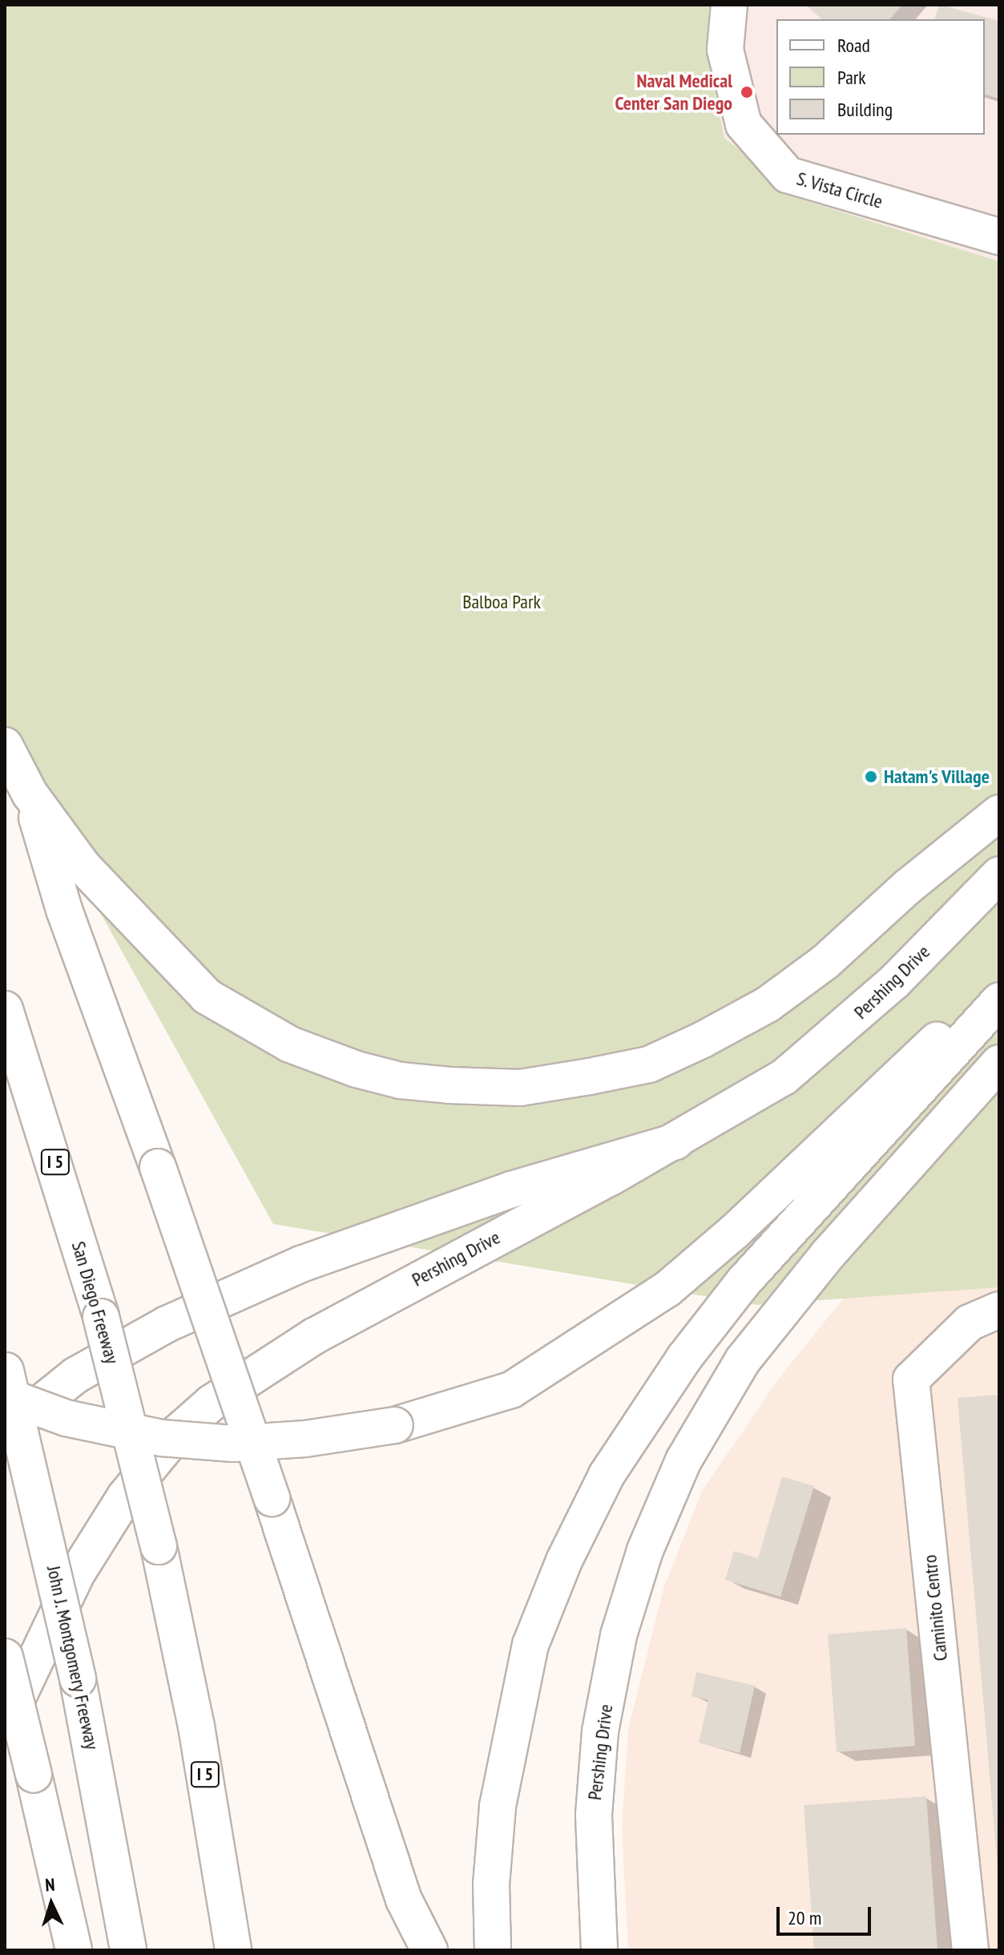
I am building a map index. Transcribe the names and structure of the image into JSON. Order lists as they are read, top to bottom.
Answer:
{
  "streets": {
    "main road": [
      "S. Vista Circle",
      "Pershing Drive",
      "I 5",
      "San Diego Freeway",
      "Caminito Centro",
      "John J. Montgomery Freeway"
    ]
  },
  "parks": ["Balboa Park"],
  "places": ["Naval Medical Center San Diego", "Hatam's Village"],
  "legend": ["Road", "Park", "Building"],
  "scale_bar": "20 m",
  "north": "top"
}
